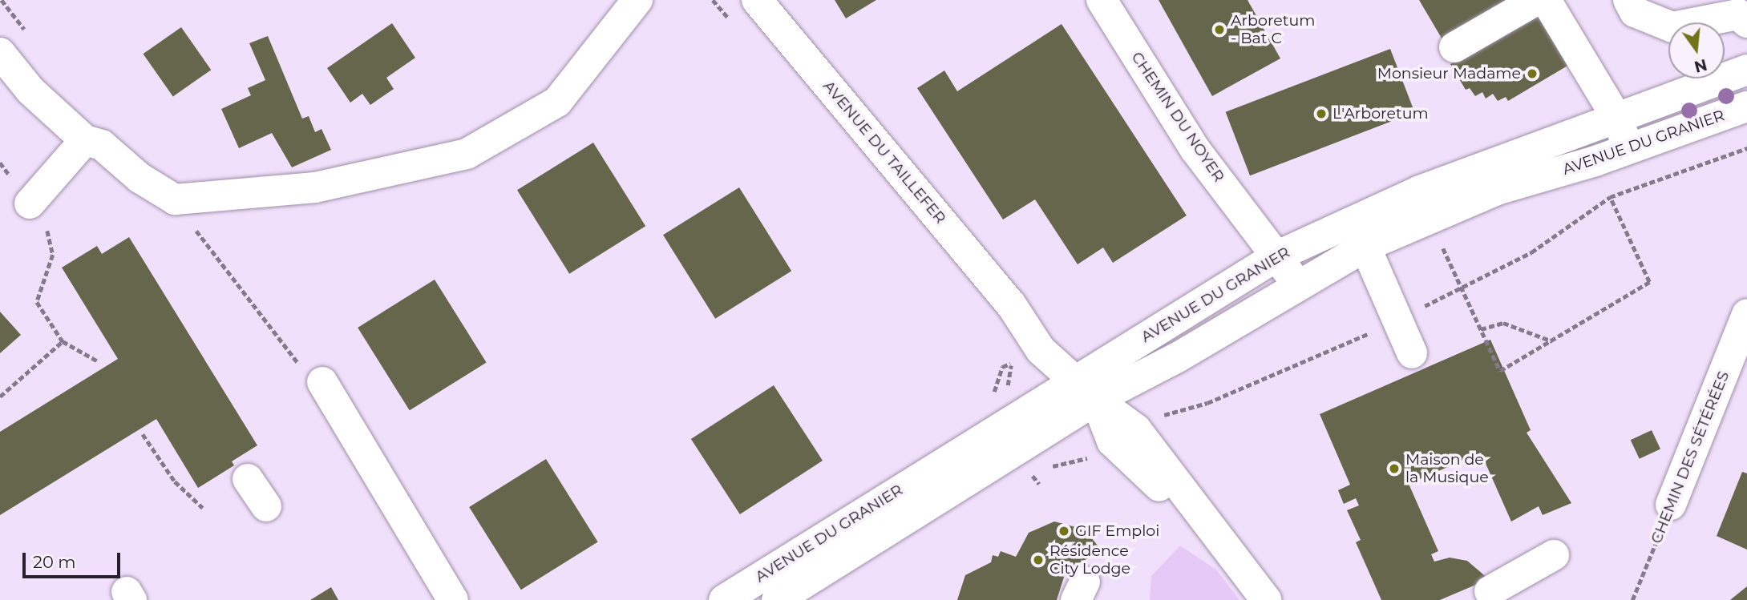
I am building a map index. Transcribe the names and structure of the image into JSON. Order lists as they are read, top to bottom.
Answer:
{
  "streets": {
    "street": [
      "CHEMIN DU NOYER",
      "AVENUE DU GRANIER",
      "AVENUE DU TAILLEFER",
      "CHEMIN DES SÉTÉRÉES"
    ]
  },
  "crossings": [
    ["CHEMIN DU NOYER", "AVENUE DU GRANIER"],
    ["AVENUE DU GRANIER", "AVENUE DU TAILLEFER"]
  ],
  "places": [
    "Arboretum - Bat C",
    "Monsieur Madame",
    "L'Arboretum",
    "Maison de la Musique",
    "GIF Emploi",
    "Résidence City Lodge"
  ],
  "scale_bar": "20 m",
  "north": "bottom"
}
